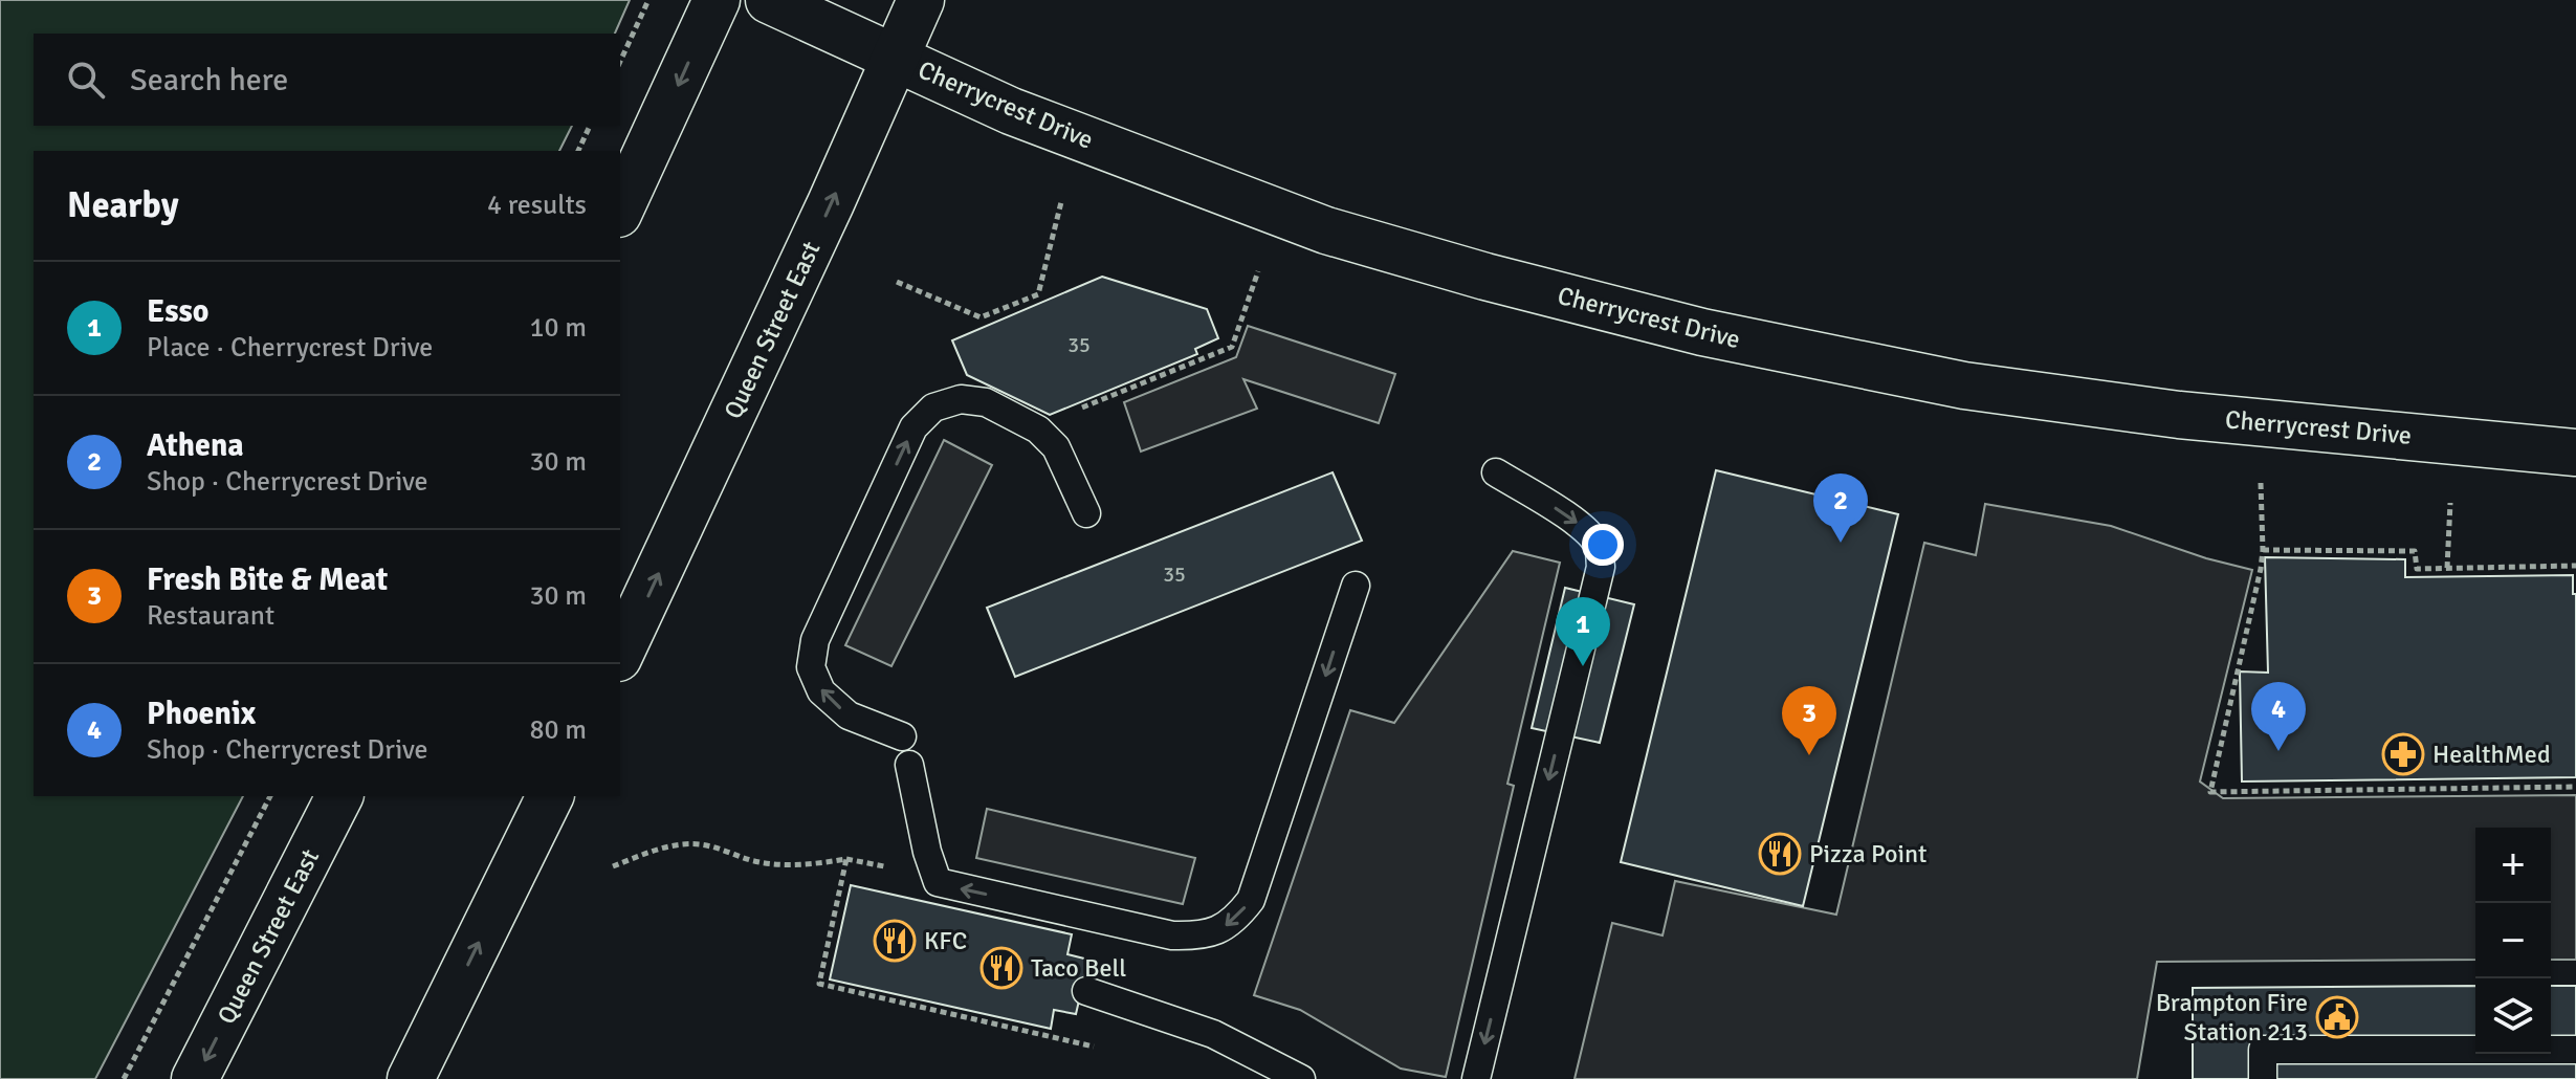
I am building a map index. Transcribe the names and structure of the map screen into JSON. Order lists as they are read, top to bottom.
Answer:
{
  "streets": {
    "street": ["Cherrycrest Drive", "Queen Street East"]
  },
  "crossings": [
    ["Cherrycrest Drive", "Queen Street East"]
  ],
  "places": {
    "pharmacy": ["HealthMed"],
    "restaurant": ["Pizza Point", "KFC", "Taco Bell"],
    "public building": ["Brampton Fire Station 213"]
  },
  "house_numbers": ["35", "35"],
  "page": {
    "search": "Search here",
    "heading": ["Nearby", "4 results"],
    "list": [
      {
        "mark": "1",
        "name": "Esso",
        "note": "Place · Cherrycrest Drive",
        "value": "10 m"
      },
      {
        "mark": "2",
        "name": "Athena",
        "note": "Shop · Cherrycrest Drive",
        "value": "30 m"
      },
      {
        "mark": "3",
        "name": "Fresh Bite & Meat",
        "note": "Restaurant",
        "value": "30 m"
      },
      {
        "mark": "4",
        "name": "Phoenix",
        "note": "Shop · Cherrycrest Drive",
        "value": "80 m"
      }
    ],
    "pins": [
      "2",
      "1",
      "4",
      "3"
    ],
    "map_buttons": ["+", "−"]
  }
}
